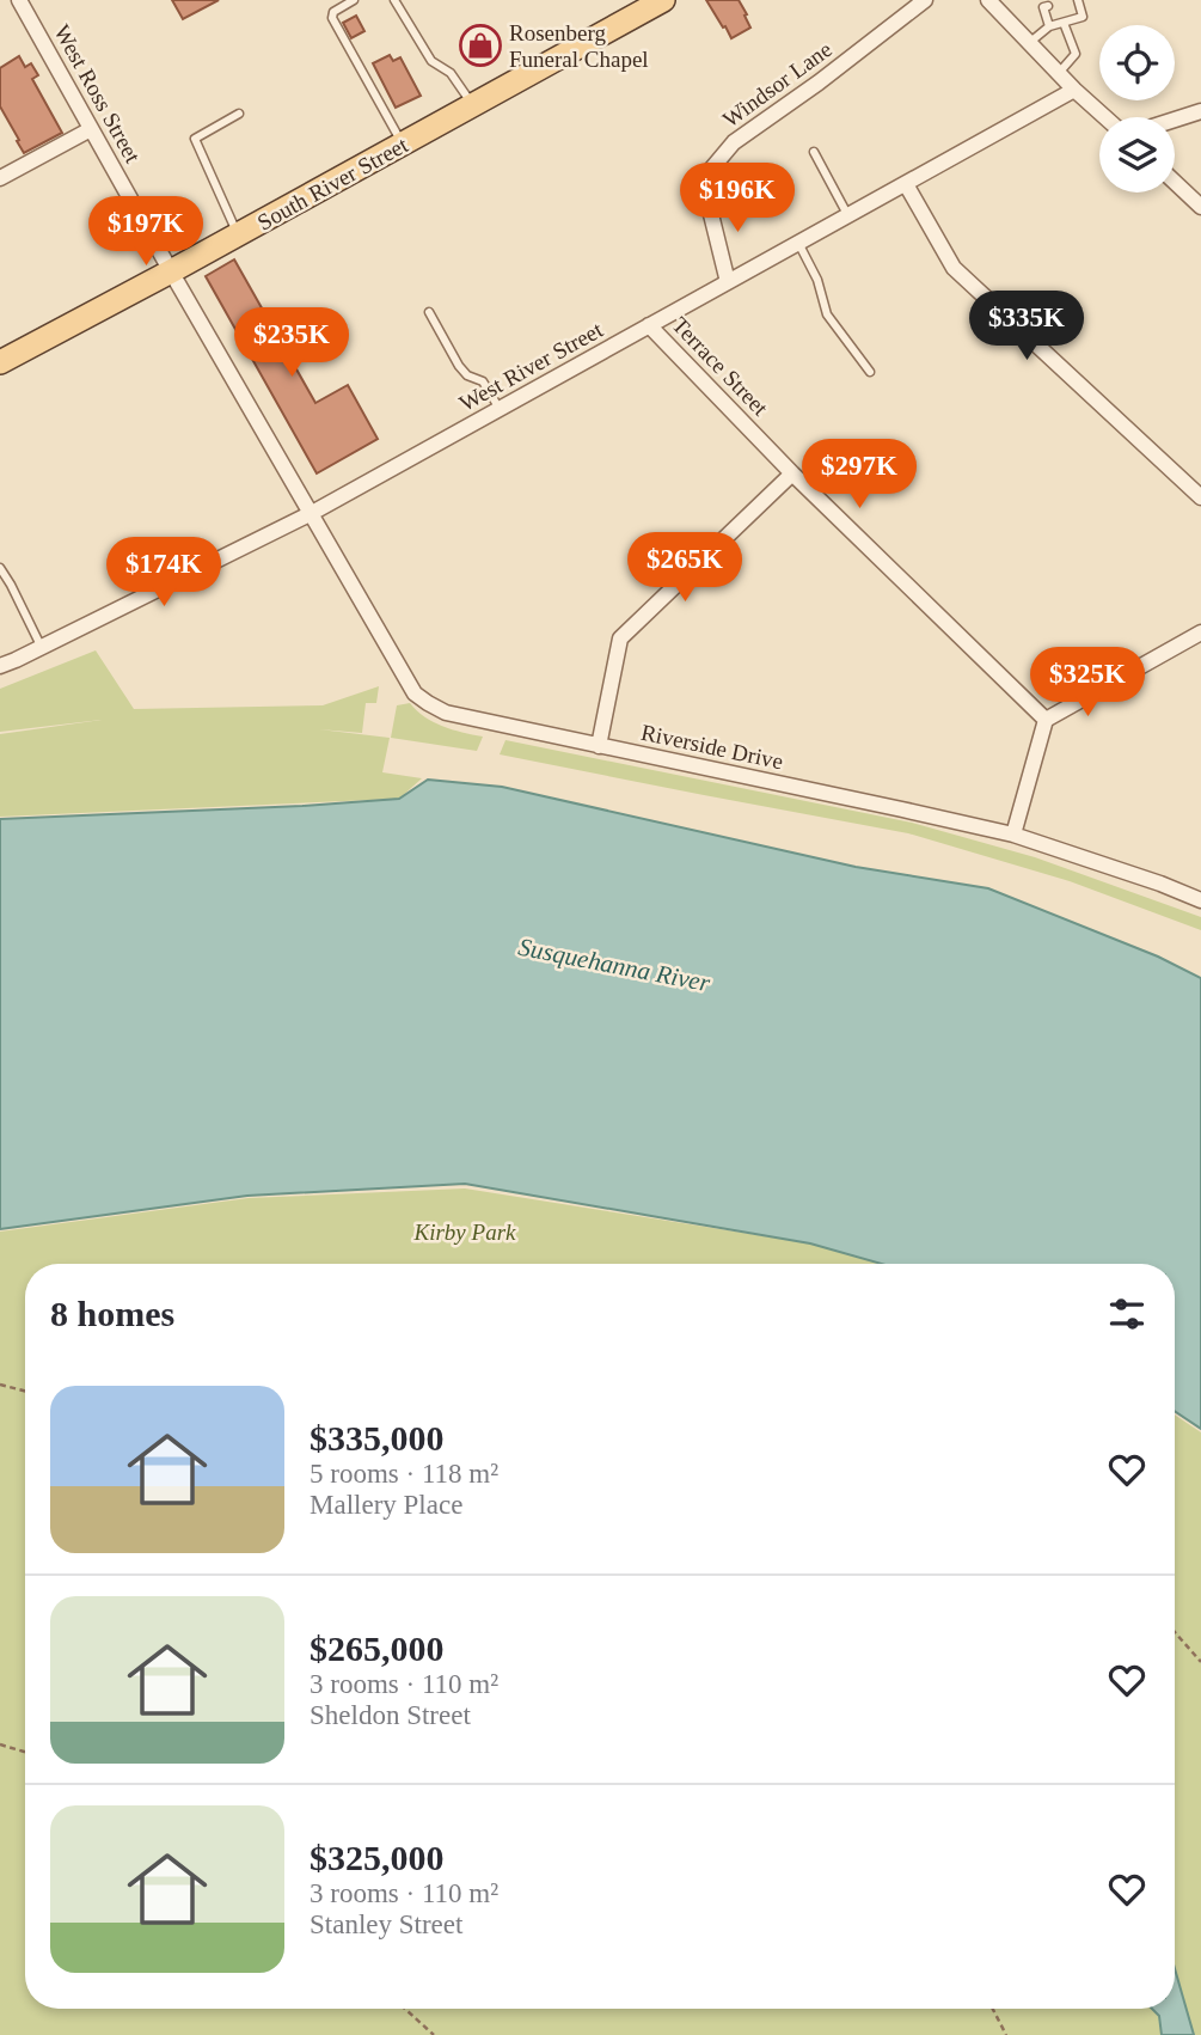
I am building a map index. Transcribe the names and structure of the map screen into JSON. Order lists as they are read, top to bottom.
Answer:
{
  "streets": {
    "main road": ["South River Street"],
    "street": [
      "Windsor Lane",
      "West Ross Street",
      "West River Street",
      "Terrace Street",
      "Riverside Drive"
    ]
  },
  "crossings": [
    ["Windsor Lane", "West River Street"],
    ["West Ross Street", "South River Street"],
    ["West Ross Street", "West River Street"],
    ["West Ross Street", "Riverside Drive"],
    ["West River Street", "Terrace Street"],
    ["West River Street", "Riverside Drive"]
  ],
  "water": ["Susquehanna River"],
  "parks": ["Kirby Park"],
  "places": {
    "shop": ["Rosenberg Funeral Chapel"]
  },
  "page": {
    "price": [
      "$196K",
      "$197K",
      "$335K",
      "$235K",
      "$297K",
      "$265K",
      "$174K",
      "$325K"
    ],
    "heading": "8 homes",
    "list": [
      {
        "name": "$335,000",
        "note": "5 rooms · 118 m² · Mallery Place"
      },
      {
        "name": "$265,000",
        "note": "3 rooms · 110 m² · Sheldon Street"
      },
      {
        "name": "$325,000",
        "note": "3 rooms · 110 m² · Stanley Street"
      }
    ]
  }
}
